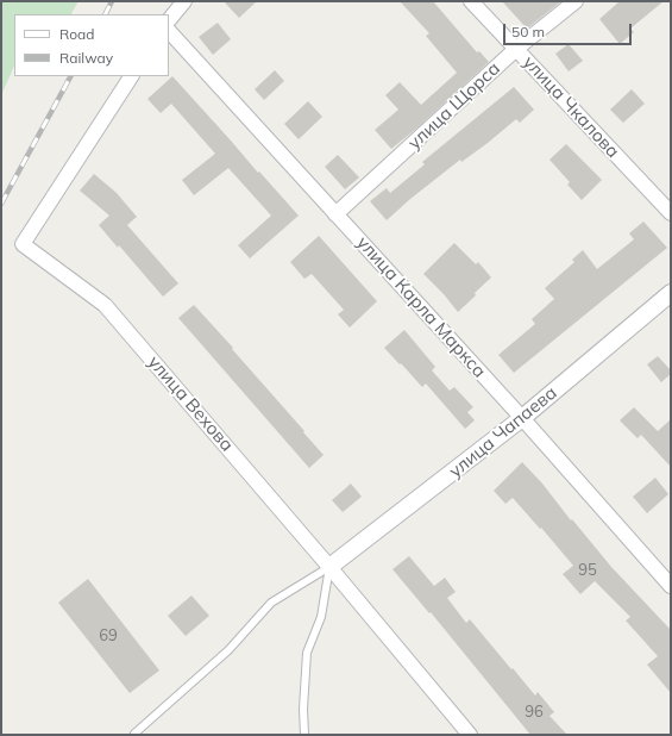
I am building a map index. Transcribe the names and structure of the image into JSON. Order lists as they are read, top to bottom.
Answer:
{
  "streets": {
    "street": [
      "улица Щорса",
      "улица Чкалова",
      "улица Карла Маркса",
      "улица Вехова",
      "улица Чапаева"
    ]
  },
  "crossings": [
    ["улица Щорса", "улица Чкалова"],
    ["улица Щорса", "улица Карла Маркса"],
    ["улица Карла Маркса", "улица Чапаева"],
    ["улица Вехова", "улица Чапаева"]
  ],
  "house_numbers": ["95", "69", "96"],
  "legend": ["Road", "Railway"],
  "scale_bar": "50 m"
}
